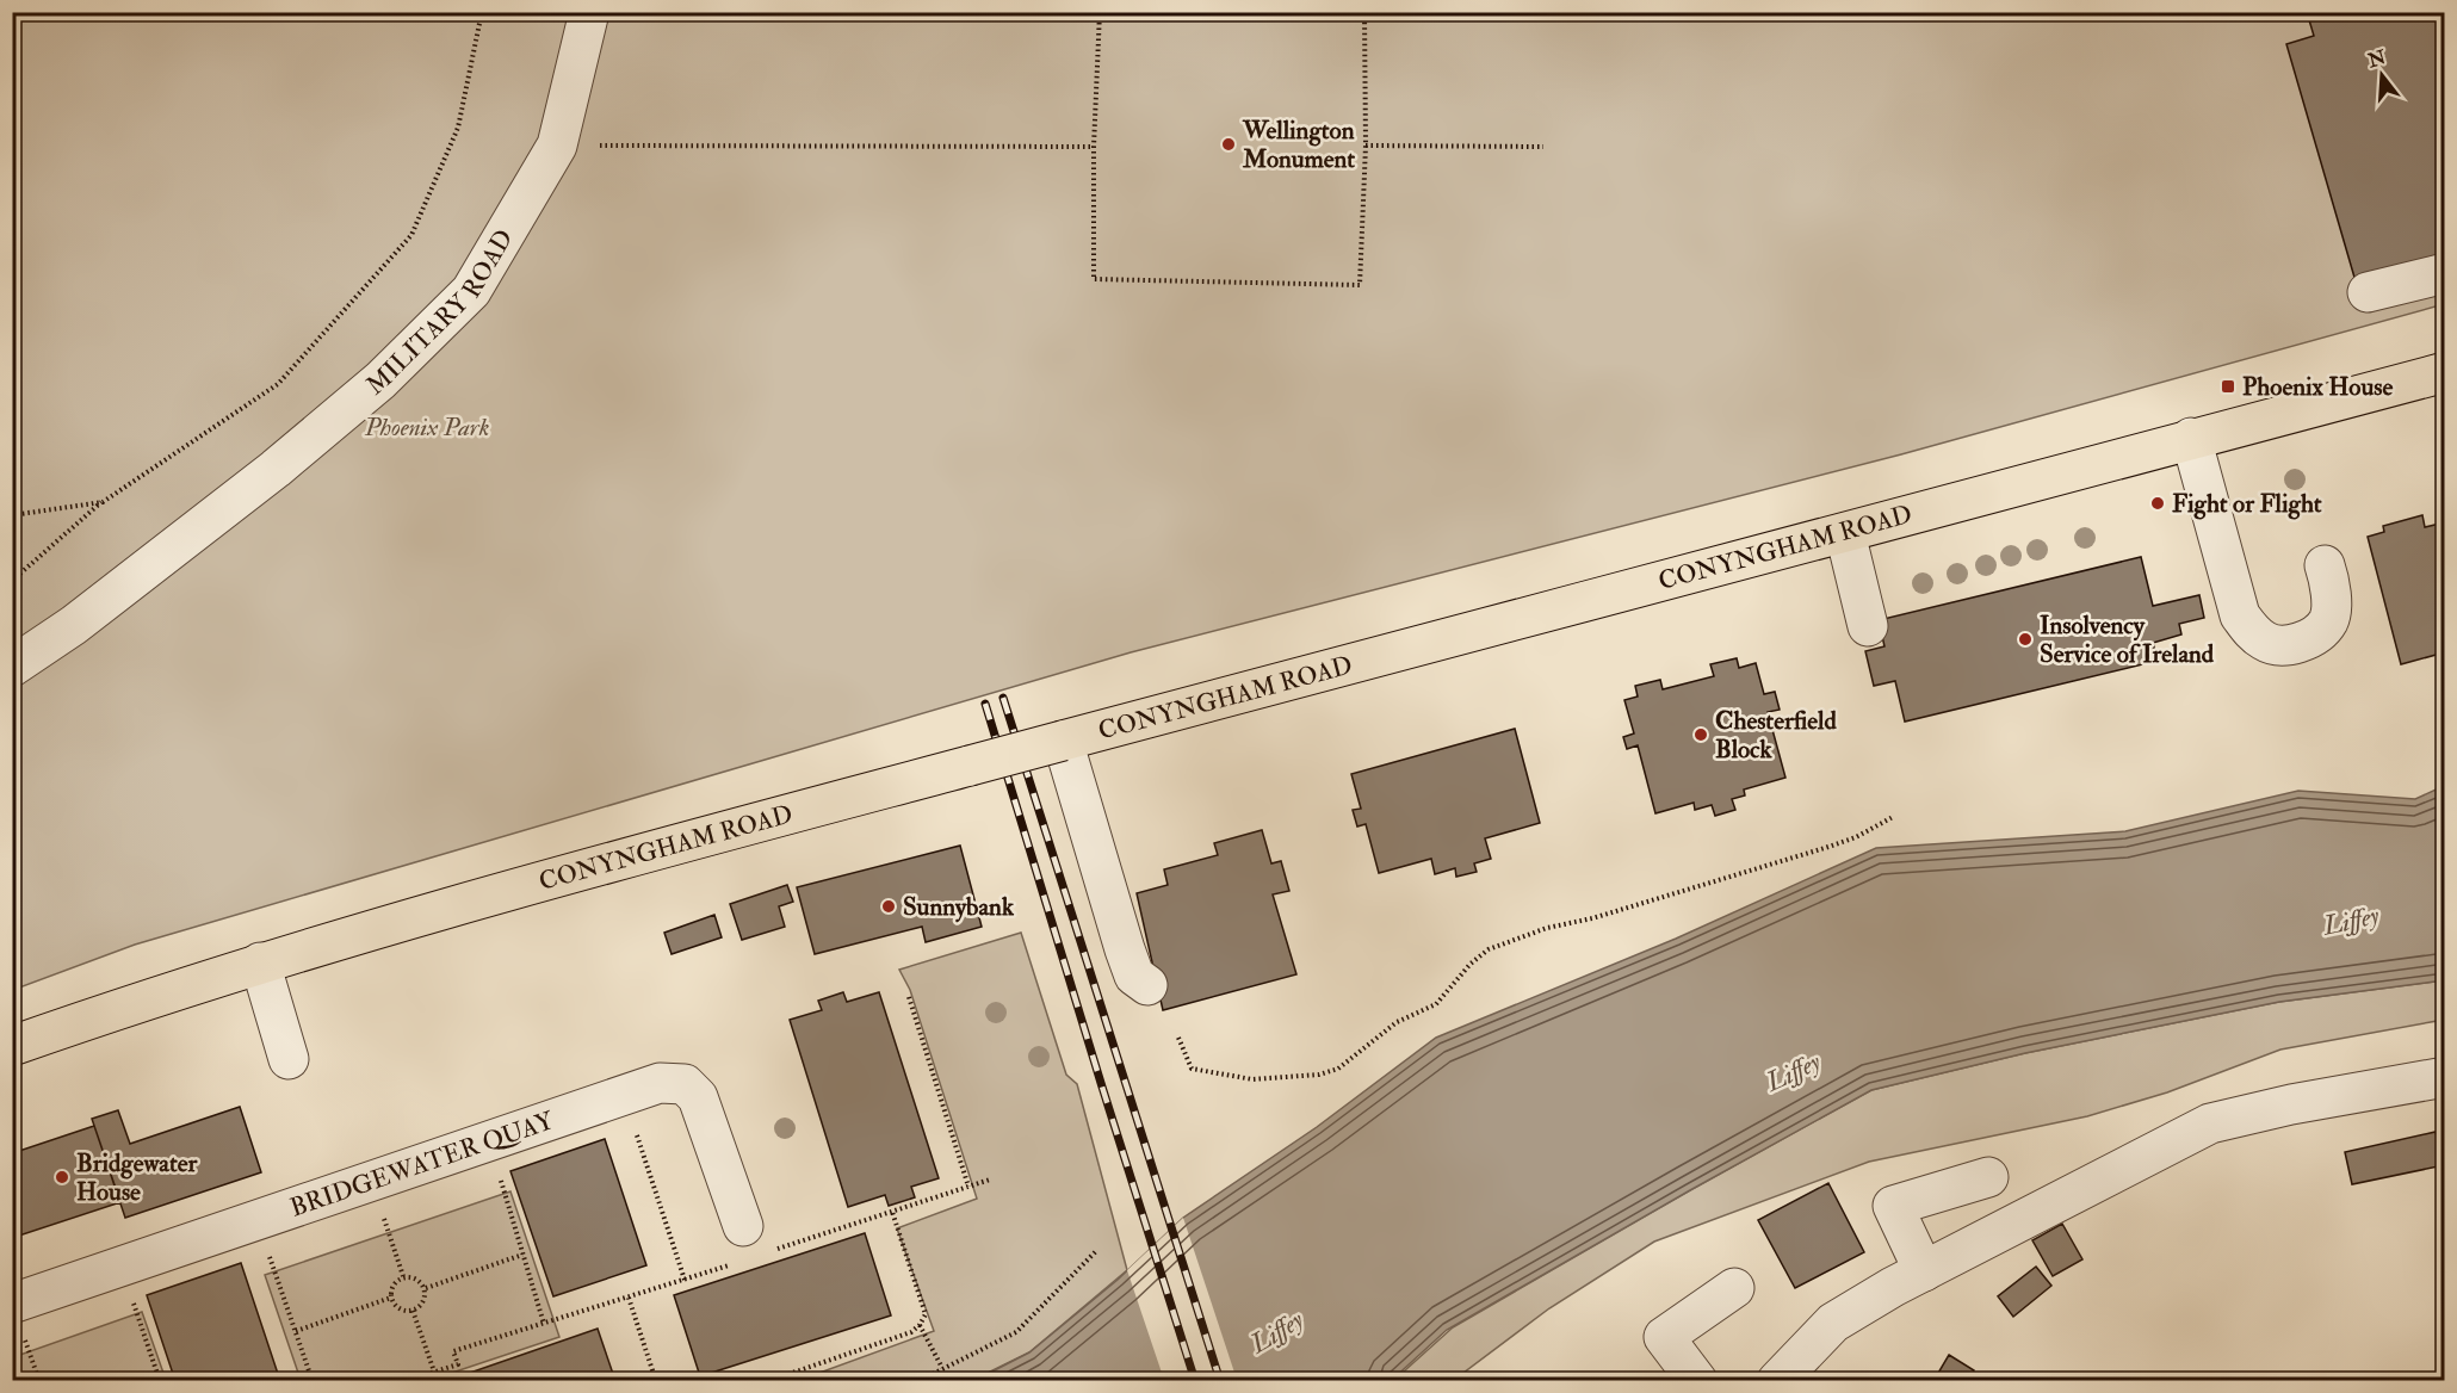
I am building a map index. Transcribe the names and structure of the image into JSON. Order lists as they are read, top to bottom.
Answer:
{
  "streets": {
    "main road": ["CONYNGHAM ROAD"],
    "street": ["MILITARY ROAD", "BRIDGEWATER QUAY"]
  },
  "water": ["Liffey"],
  "parks": ["Phoenix Park"],
  "places": {
    "other": [
      "Wellington Monument",
      "Fight or Flight",
      "Insolvency Service of Ireland",
      "Chesterfield Block",
      "Sunnybank",
      "Bridgewater House"
    ],
    "transit": ["Phoenix House"]
  },
  "north": "top"
}
